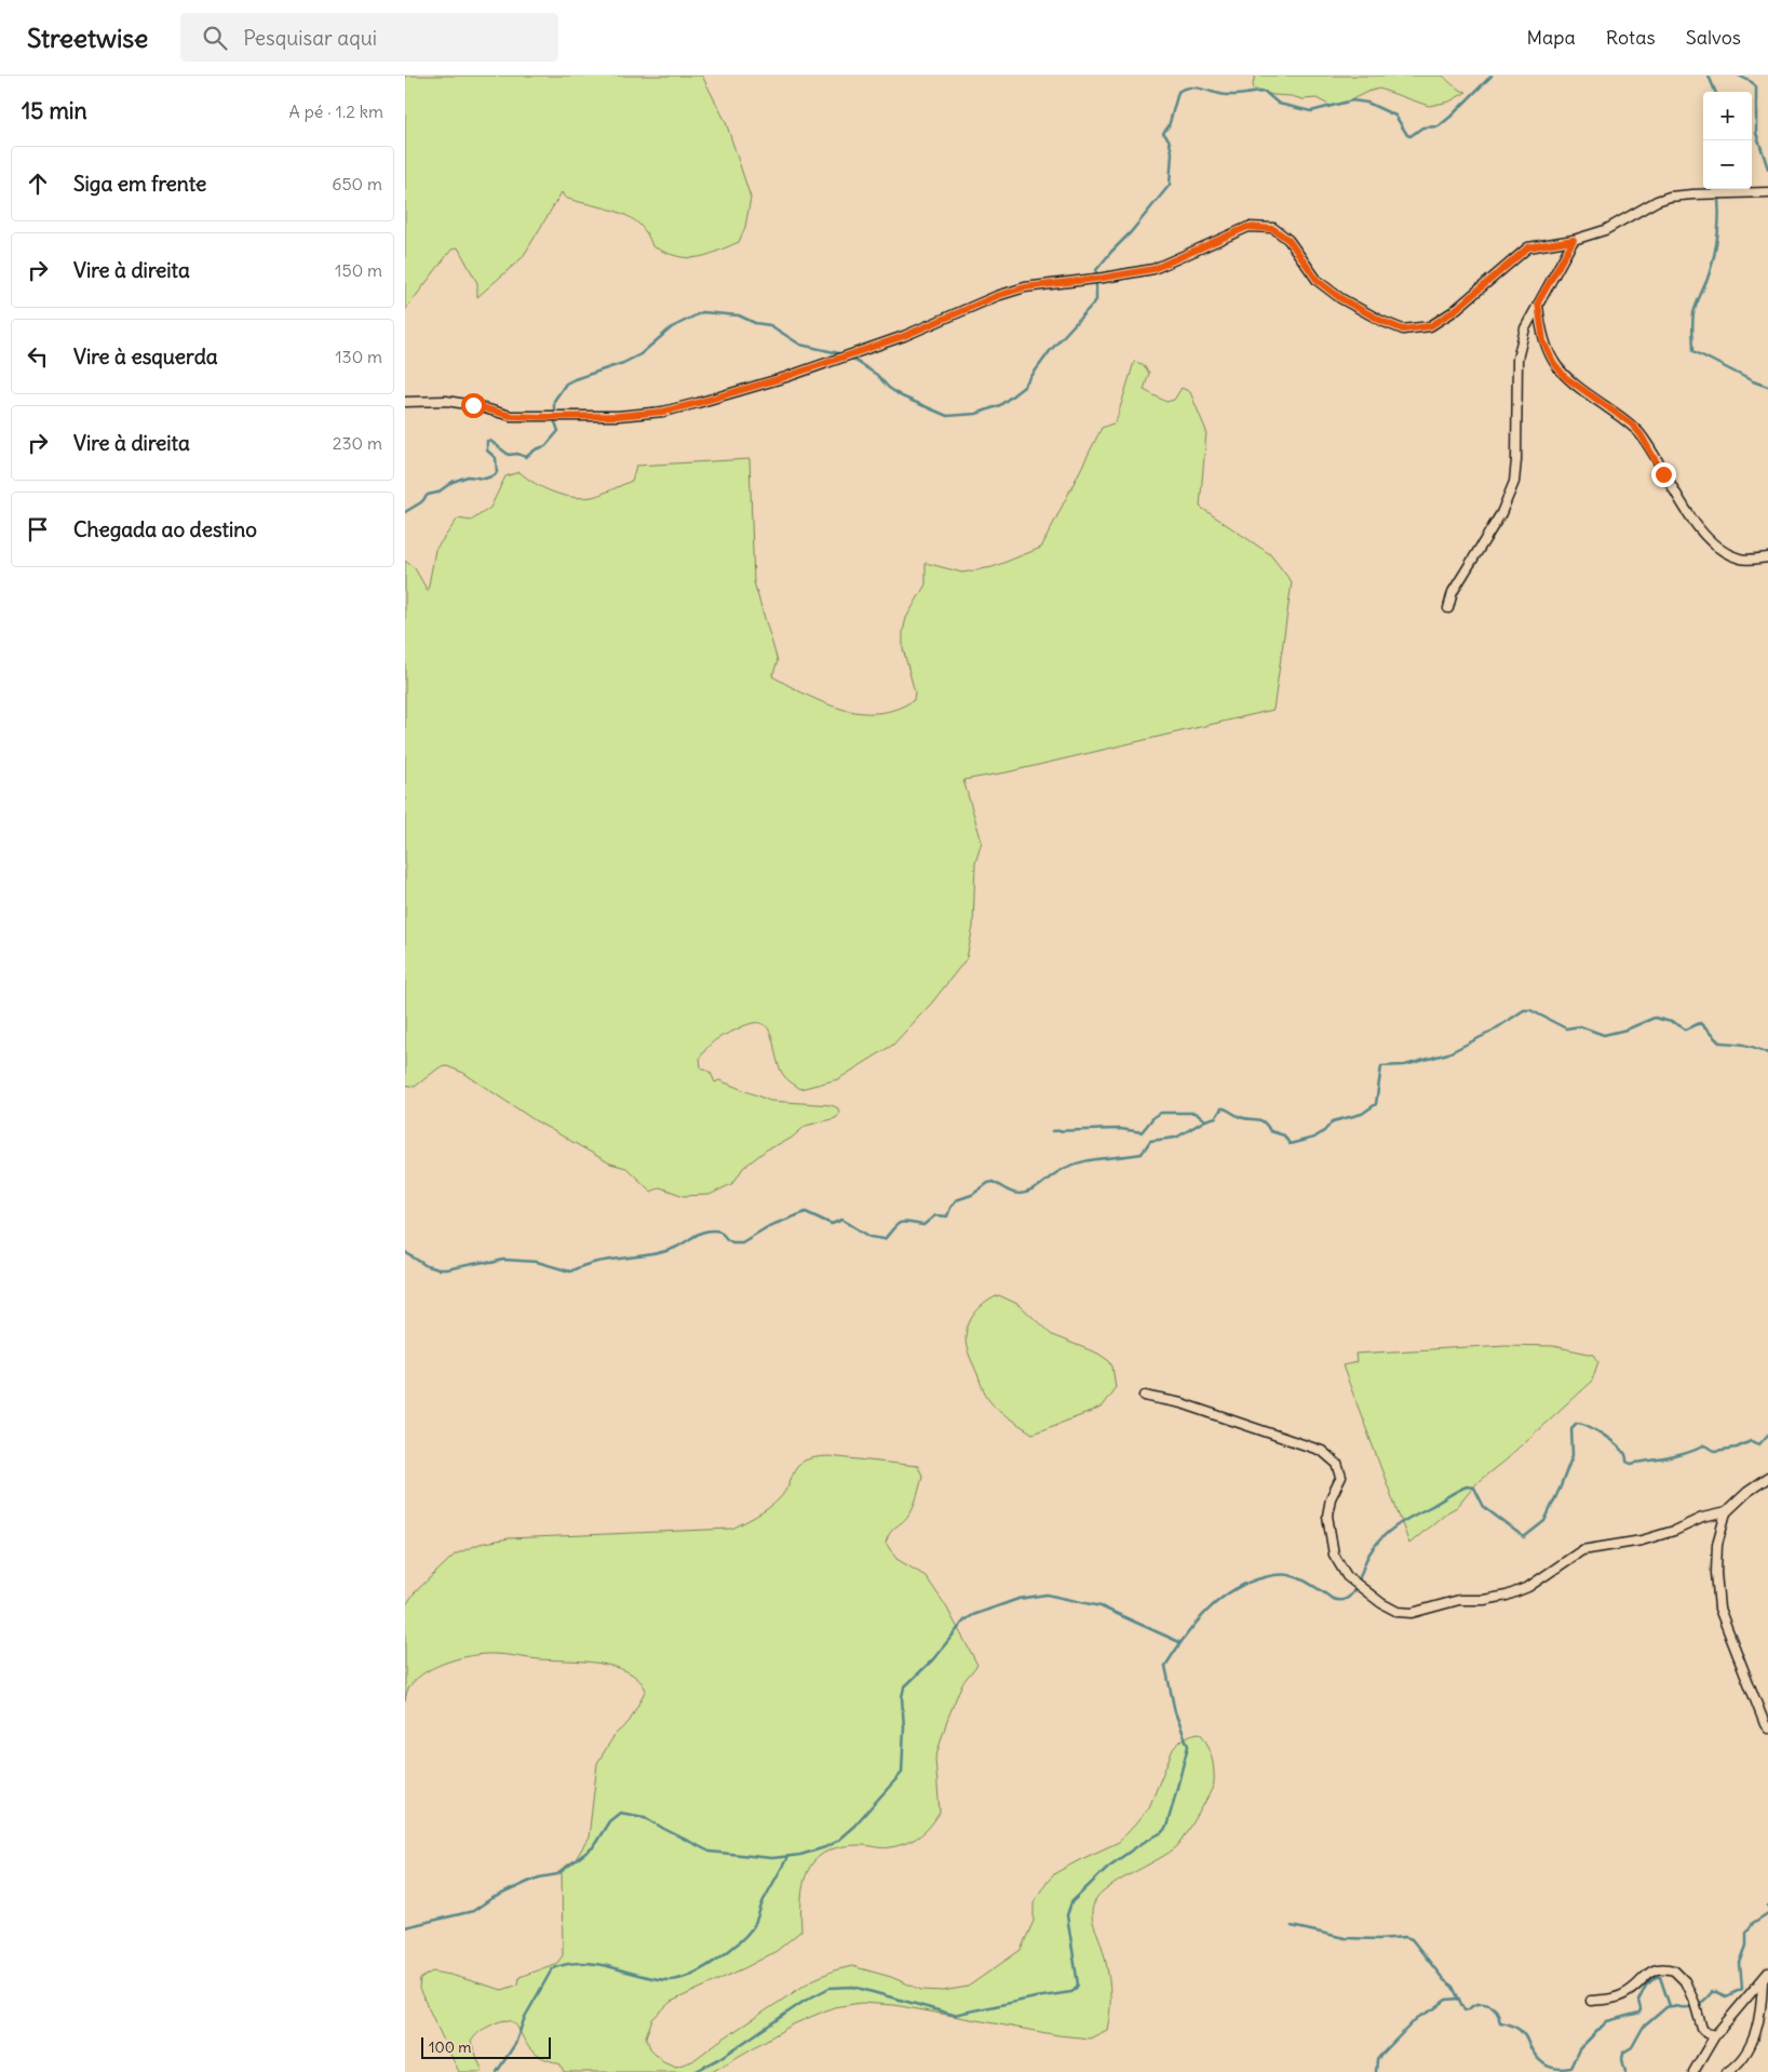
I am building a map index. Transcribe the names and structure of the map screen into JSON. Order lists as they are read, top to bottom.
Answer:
{
  "scale_bar": "100 m",
  "page": {
    "header": "Streetwise",
    "search": "Pesquisar aqui",
    "nav": ["Mapa", "Rotas", "Salvos"],
    "heading": ["15 min", "A pé · 1.2 km"],
    "map_buttons": ["+", "−"],
    "list": [
      ["Siga em frente", "650 m"],
      ["Vire à direita", "150 m"],
      ["Vire à esquerda", "130 m"],
      ["Vire à direita", "230 m"],
      "Chegada ao destino"
    ],
    "scale": "100 m"
  }
}
